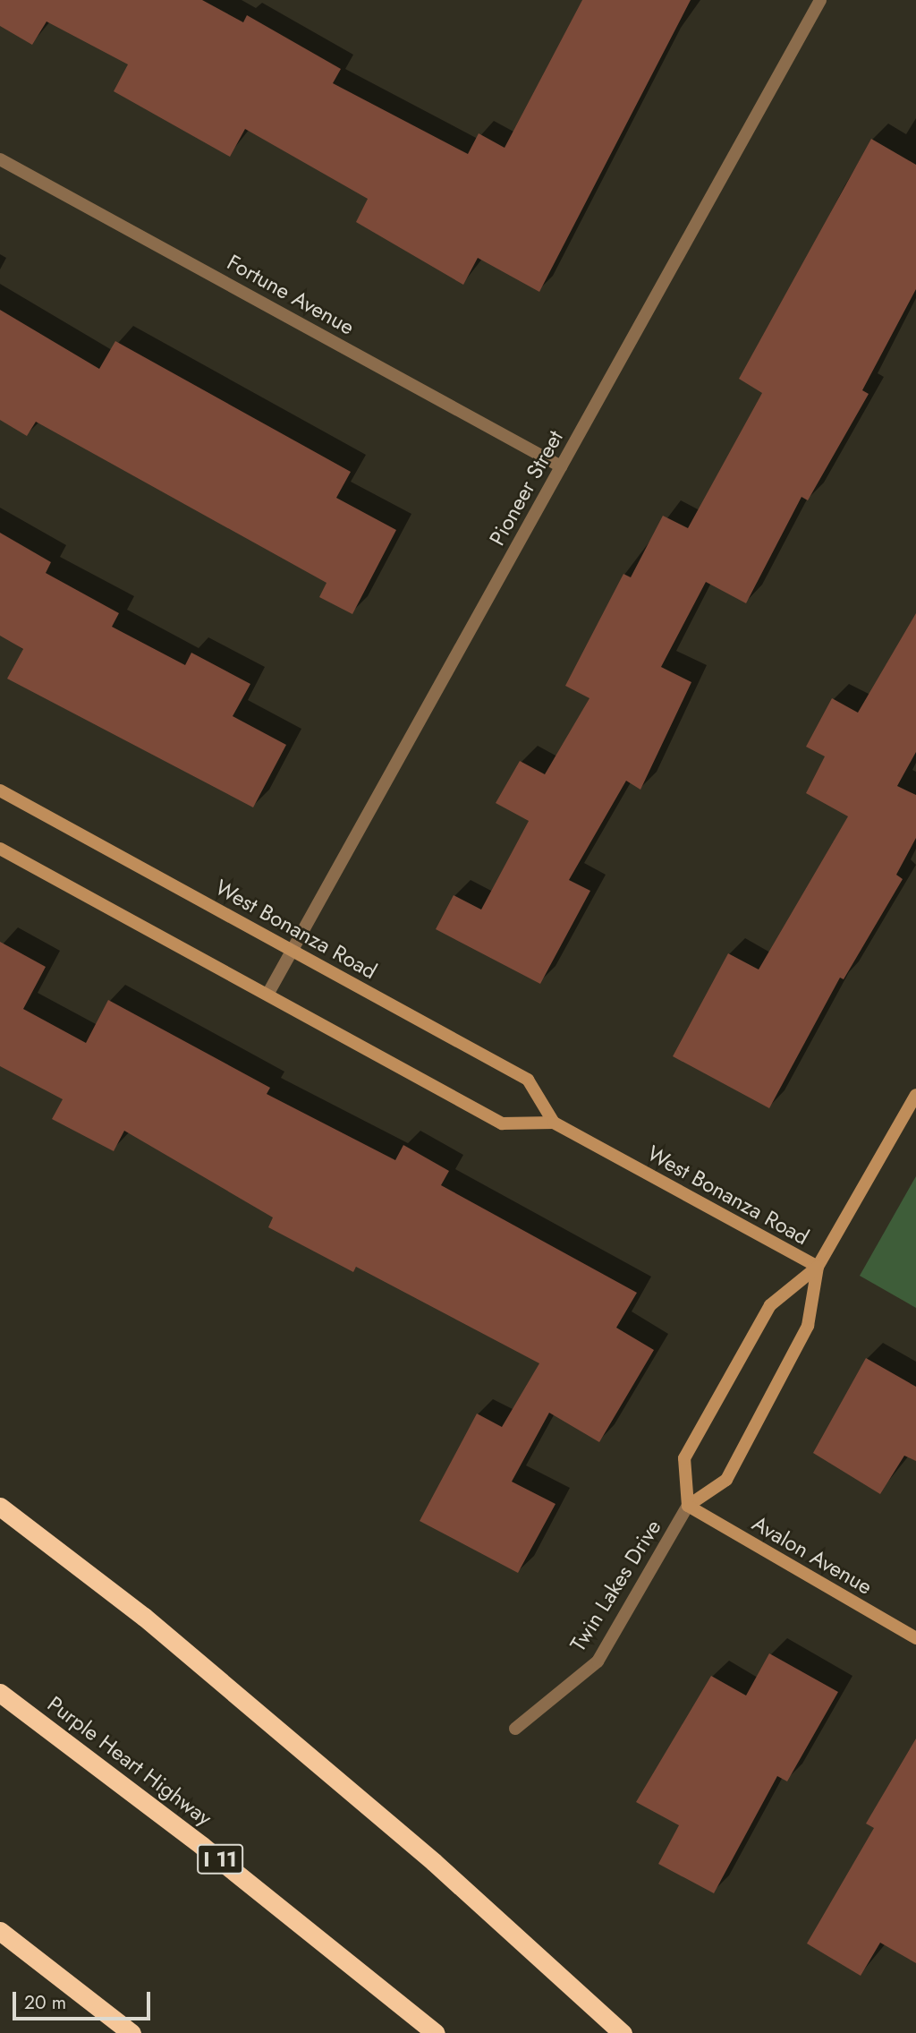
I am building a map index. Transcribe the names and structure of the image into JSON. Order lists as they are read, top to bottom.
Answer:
{
  "streets": {
    "highway": ["Purple Heart Highway", "I 11"],
    "street": [
      "Fortune Avenue",
      "Pioneer Street",
      "West Bonanza Road",
      "Avalon Avenue",
      "Twin Lakes Drive"
    ]
  },
  "crossings": [
    ["Fortune Avenue", "Pioneer Street"],
    ["Pioneer Street", "West Bonanza Road"],
    ["West Bonanza Road", "Twin Lakes Drive"],
    ["Avalon Avenue", "Twin Lakes Drive"]
  ],
  "scale_bar": "20 m"
}
